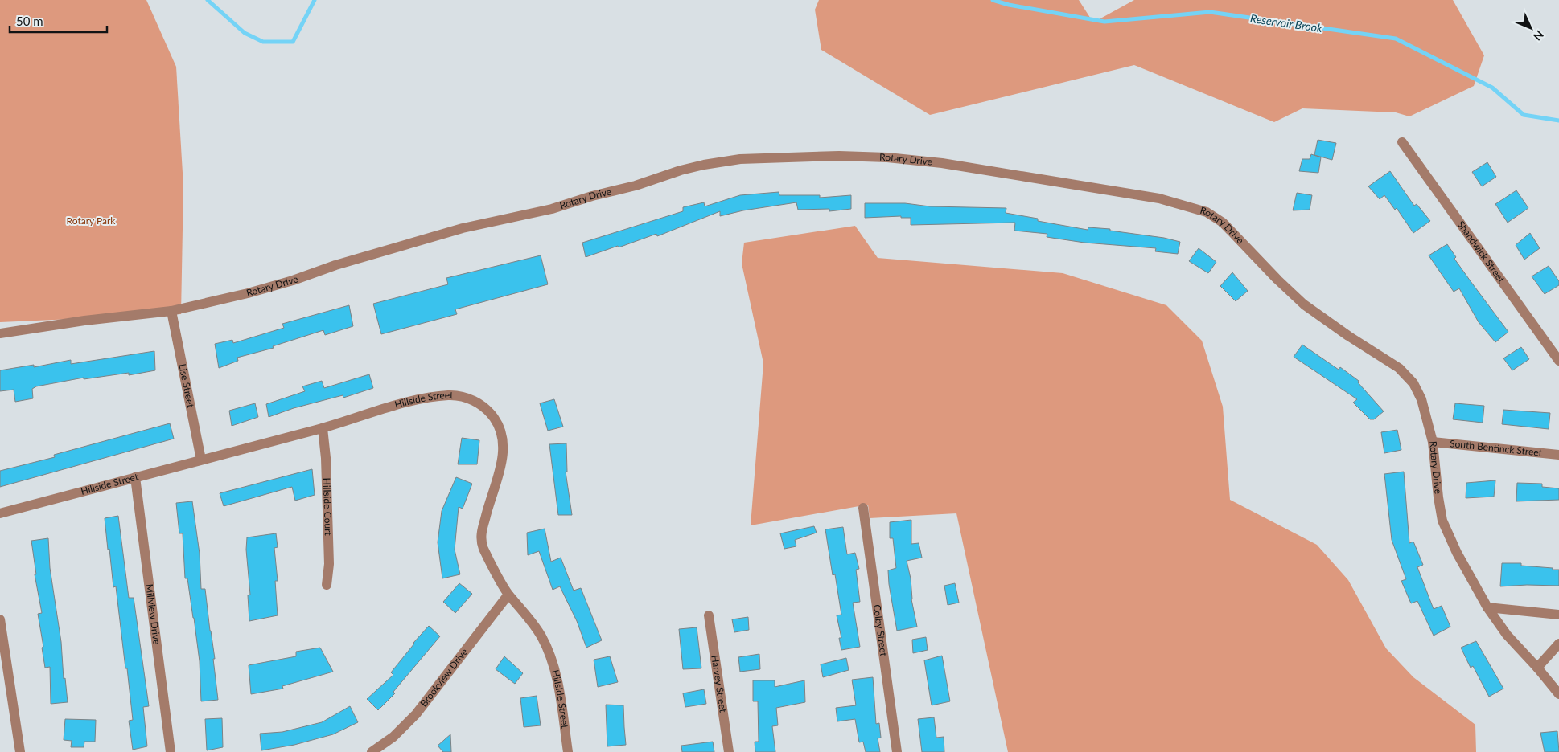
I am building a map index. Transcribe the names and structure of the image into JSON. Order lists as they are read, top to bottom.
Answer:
{
  "streets": {
    "street": [
      "Rotary Drive",
      "Shandwick Street",
      "Lise Street",
      "Hillside Street",
      "South Bentinck Street",
      "Hillside Court",
      "Millview Drive",
      "Colby Street",
      "Brookview Drive",
      "Harvey Street"
    ]
  },
  "crossings": [
    ["Rotary Drive", "Lise Street"],
    ["Rotary Drive", "South Bentinck Street"],
    ["Lise Street", "Hillside Street"],
    ["Hillside Street", "Hillside Court"],
    ["Hillside Street", "Millview Drive"],
    ["Hillside Street", "Brookview Drive"]
  ],
  "water": ["Reservoir Brook"],
  "parks": ["Rotary Park"],
  "scale_bar": "50 m",
  "north": "bottom right"
}
